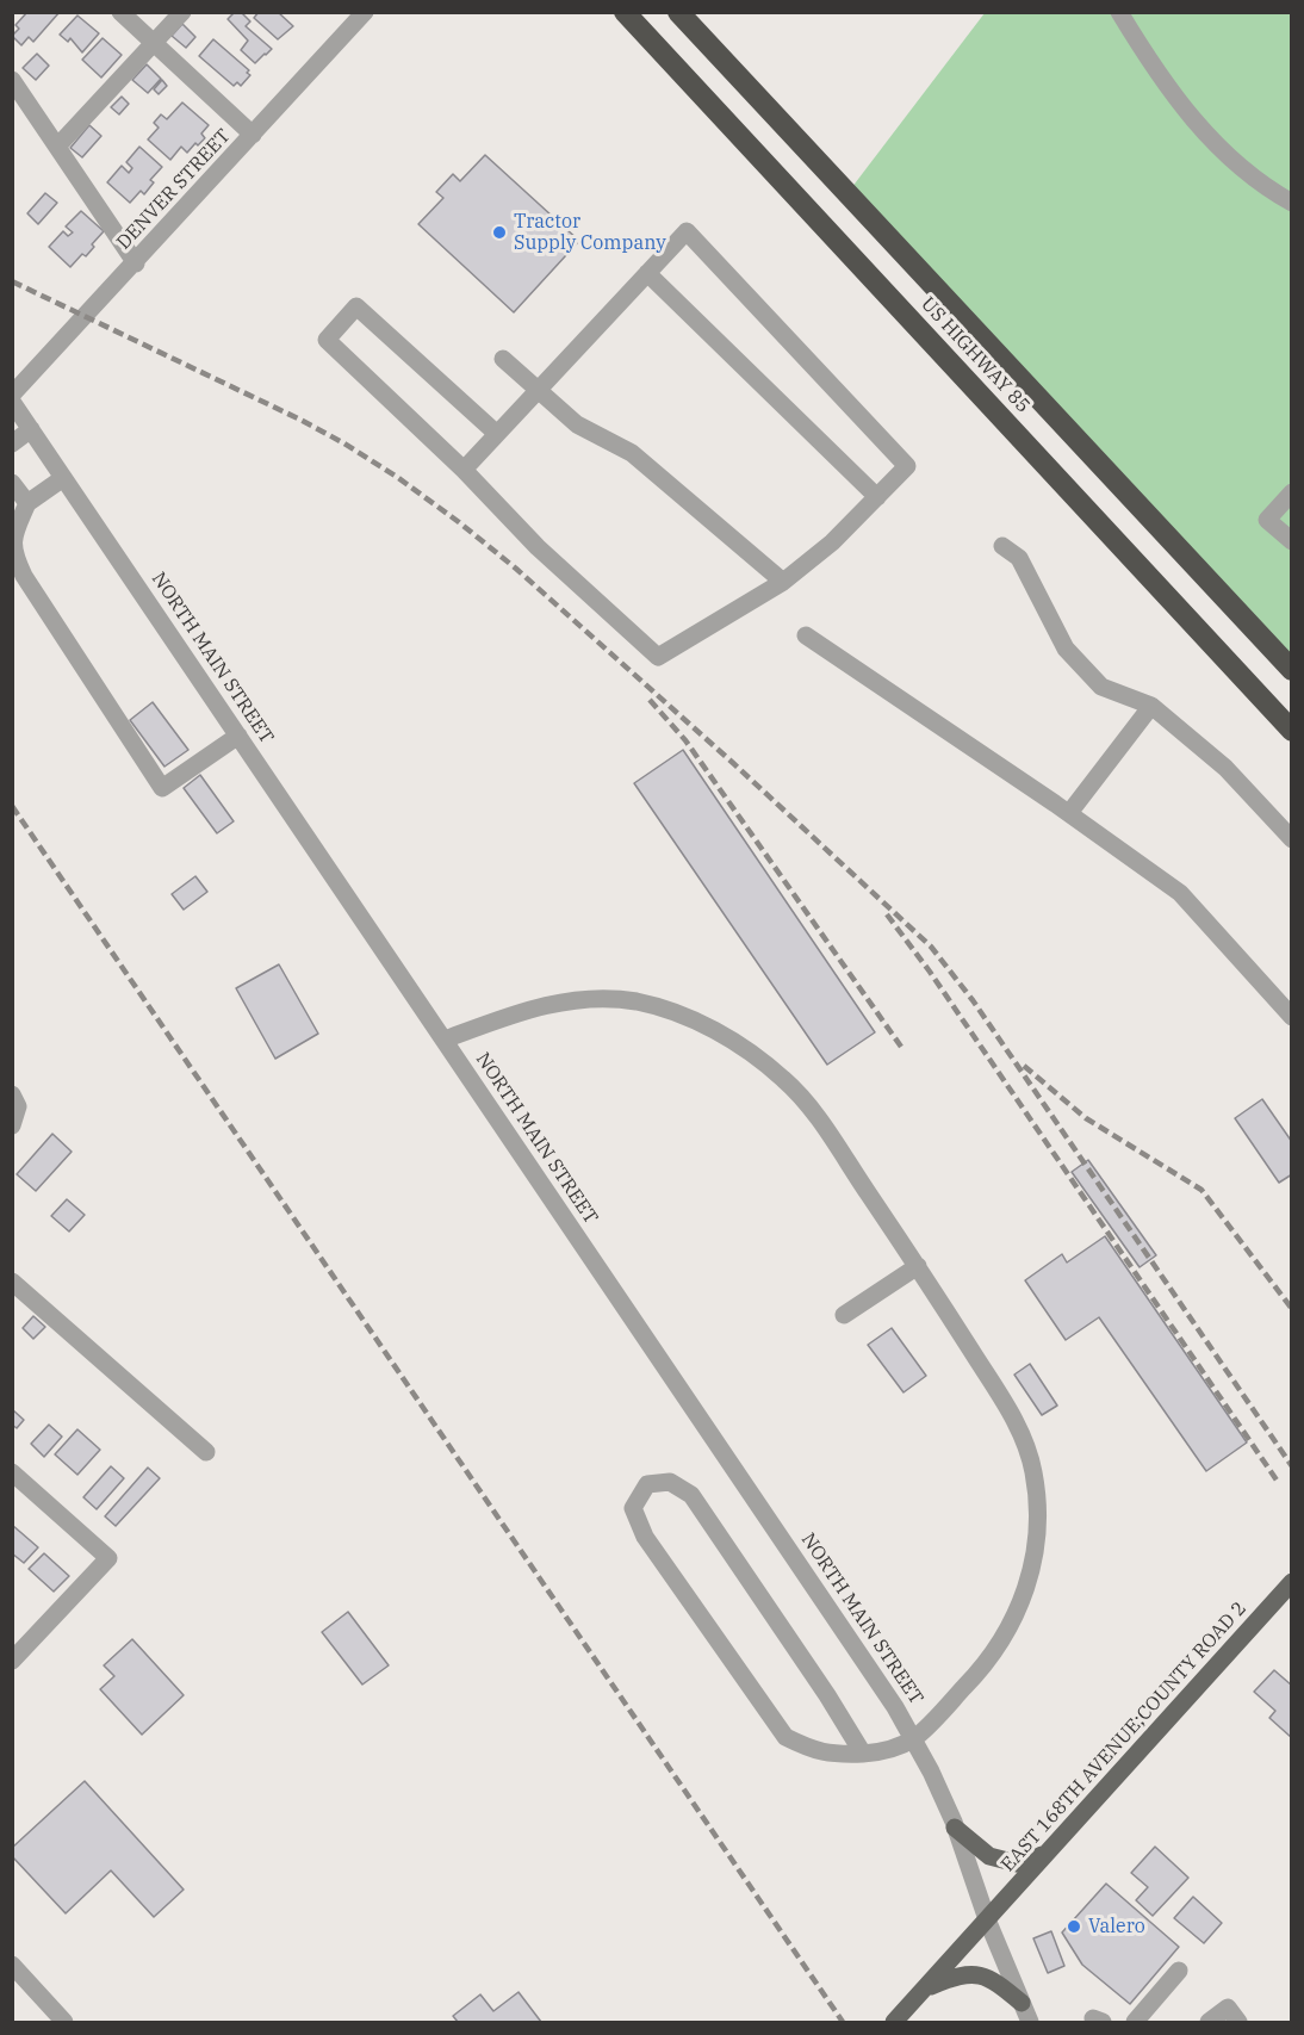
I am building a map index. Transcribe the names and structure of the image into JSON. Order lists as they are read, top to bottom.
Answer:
{
  "streets": {
    "highway": ["US HIGHWAY 85"],
    "main road": ["EAST 168TH AVENUE;COUNTY ROAD 2"],
    "street": ["DENVER STREET", "NORTH MAIN STREET"]
  },
  "crossings": [
    ["NORTH MAIN STREET", "EAST 168TH AVENUE;COUNTY ROAD 2"]
  ],
  "places": ["Tractor Supply Company", "Valero"]
}
